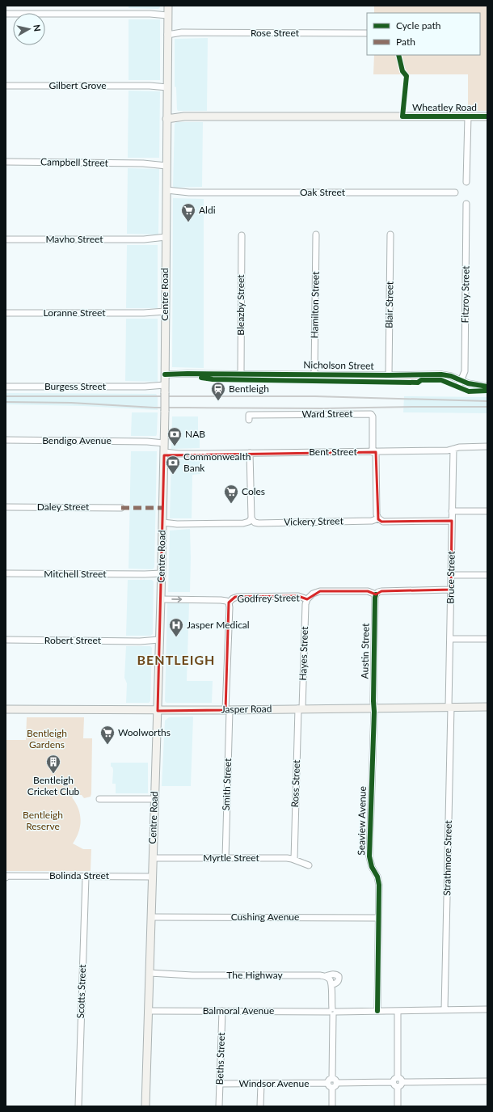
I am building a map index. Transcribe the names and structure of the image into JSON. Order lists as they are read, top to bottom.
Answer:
{
  "streets": {
    "main road": ["Wheatley Road", "Centre Road", "Jasper Road"],
    "street": [
      "Rose Street",
      "Gilbert Grove",
      "Campbell Street",
      "Oak Street",
      "Mavho Street",
      "Fitzroy Street",
      "Bleazby Street",
      "Hamilton Street",
      "Blair Street",
      "Loranne Street",
      "Nicholson Street",
      "Burgess Street",
      "Ward Street",
      "Bendigo Avenue",
      "Bent Street",
      "Daley Street",
      "Vickery Street",
      "Mitchell Street",
      "Bruce Street",
      "Godfrey Street",
      "Robert Street",
      "Austin Street",
      "Hayes Street",
      "Ross Street",
      "Smith Street",
      "Seaview Avenue",
      "Myrtle Street",
      "Strathmore Street",
      "Bolinda Street",
      "Cushing Avenue",
      "The Highway",
      "Scotts Street",
      "Balmoral Avenue",
      "Beths Street",
      "Windsor Avenue"
    ]
  },
  "crossings": [
    ["Rose Street", "Centre Road"],
    ["Gilbert Grove", "Centre Road"],
    ["Wheatley Road", "Centre Road"],
    ["Campbell Street", "Centre Road"],
    ["Oak Street", "Centre Road"],
    ["Mavho Street", "Centre Road"],
    ["Centre Road", "Loranne Street"],
    ["Centre Road", "Nicholson Street"],
    ["Centre Road", "Burgess Street"],
    ["Centre Road", "Bendigo Avenue"],
    ["Centre Road", "Bent Street"],
    ["Centre Road", "Mitchell Street"],
    ["Centre Road", "Godfrey Street"],
    ["Centre Road", "Robert Street"],
    ["Centre Road", "Jasper Road"],
    ["Centre Road", "Myrtle Street"],
    ["Centre Road", "Bolinda Street"],
    ["Centre Road", "Cushing Avenue"],
    ["Centre Road", "The Highway"],
    ["Centre Road", "Balmoral Avenue"],
    ["Fitzroy Street", "Nicholson Street"],
    ["Bleazby Street", "Nicholson Street"],
    ["Hamilton Street", "Nicholson Street"],
    ["Blair Street", "Nicholson Street"],
    ["Ward Street", "Bent Street"],
    ["Ward Street", "Vickery Street"],
    ["Bent Street", "Bruce Street"],
    ["Vickery Street", "Bruce Street"],
    ["Bruce Street", "Godfrey Street"],
    ["Bruce Street", "Jasper Road"],
    ["Bruce Street", "Strathmore Street"],
    ["Godfrey Street", "Austin Street"],
    ["Godfrey Street", "Hayes Street"],
    ["Godfrey Street", "Smith Street"],
    ["Austin Street", "Jasper Road"],
    ["Austin Street", "Seaview Avenue"],
    ["Hayes Street", "Jasper Road"],
    ["Hayes Street", "Ross Street"],
    ["Jasper Road", "Ross Street"],
    ["Jasper Road", "Smith Street"],
    ["Jasper Road", "Seaview Avenue"],
    ["Jasper Road", "Strathmore Street"],
    ["Ross Street", "Myrtle Street"],
    ["Smith Street", "Myrtle Street"],
    ["Seaview Avenue", "Cushing Avenue"],
    ["Seaview Avenue", "Balmoral Avenue"],
    ["Strathmore Street", "Balmoral Avenue"],
    ["Bolinda Street", "Scotts Street"],
    ["Balmoral Avenue", "Beths Street"],
    ["Beths Street", "Windsor Avenue"]
  ],
  "districts": ["BENTLEIGH"],
  "parks": ["Bentleigh Gardens", "Bentleigh Reserve"],
  "places": {
    "supermarket": ["Aldi", "Coles", "Woolworths"],
    "station": ["Bentleigh"],
    "bank": ["NAB", "Commonwealth Bank"],
    "hospital": ["Jasper Medical"],
    "building": ["Bentleigh Cricket Club"]
  },
  "legend": ["Cycle path", "Path"],
  "north": "right"
}
